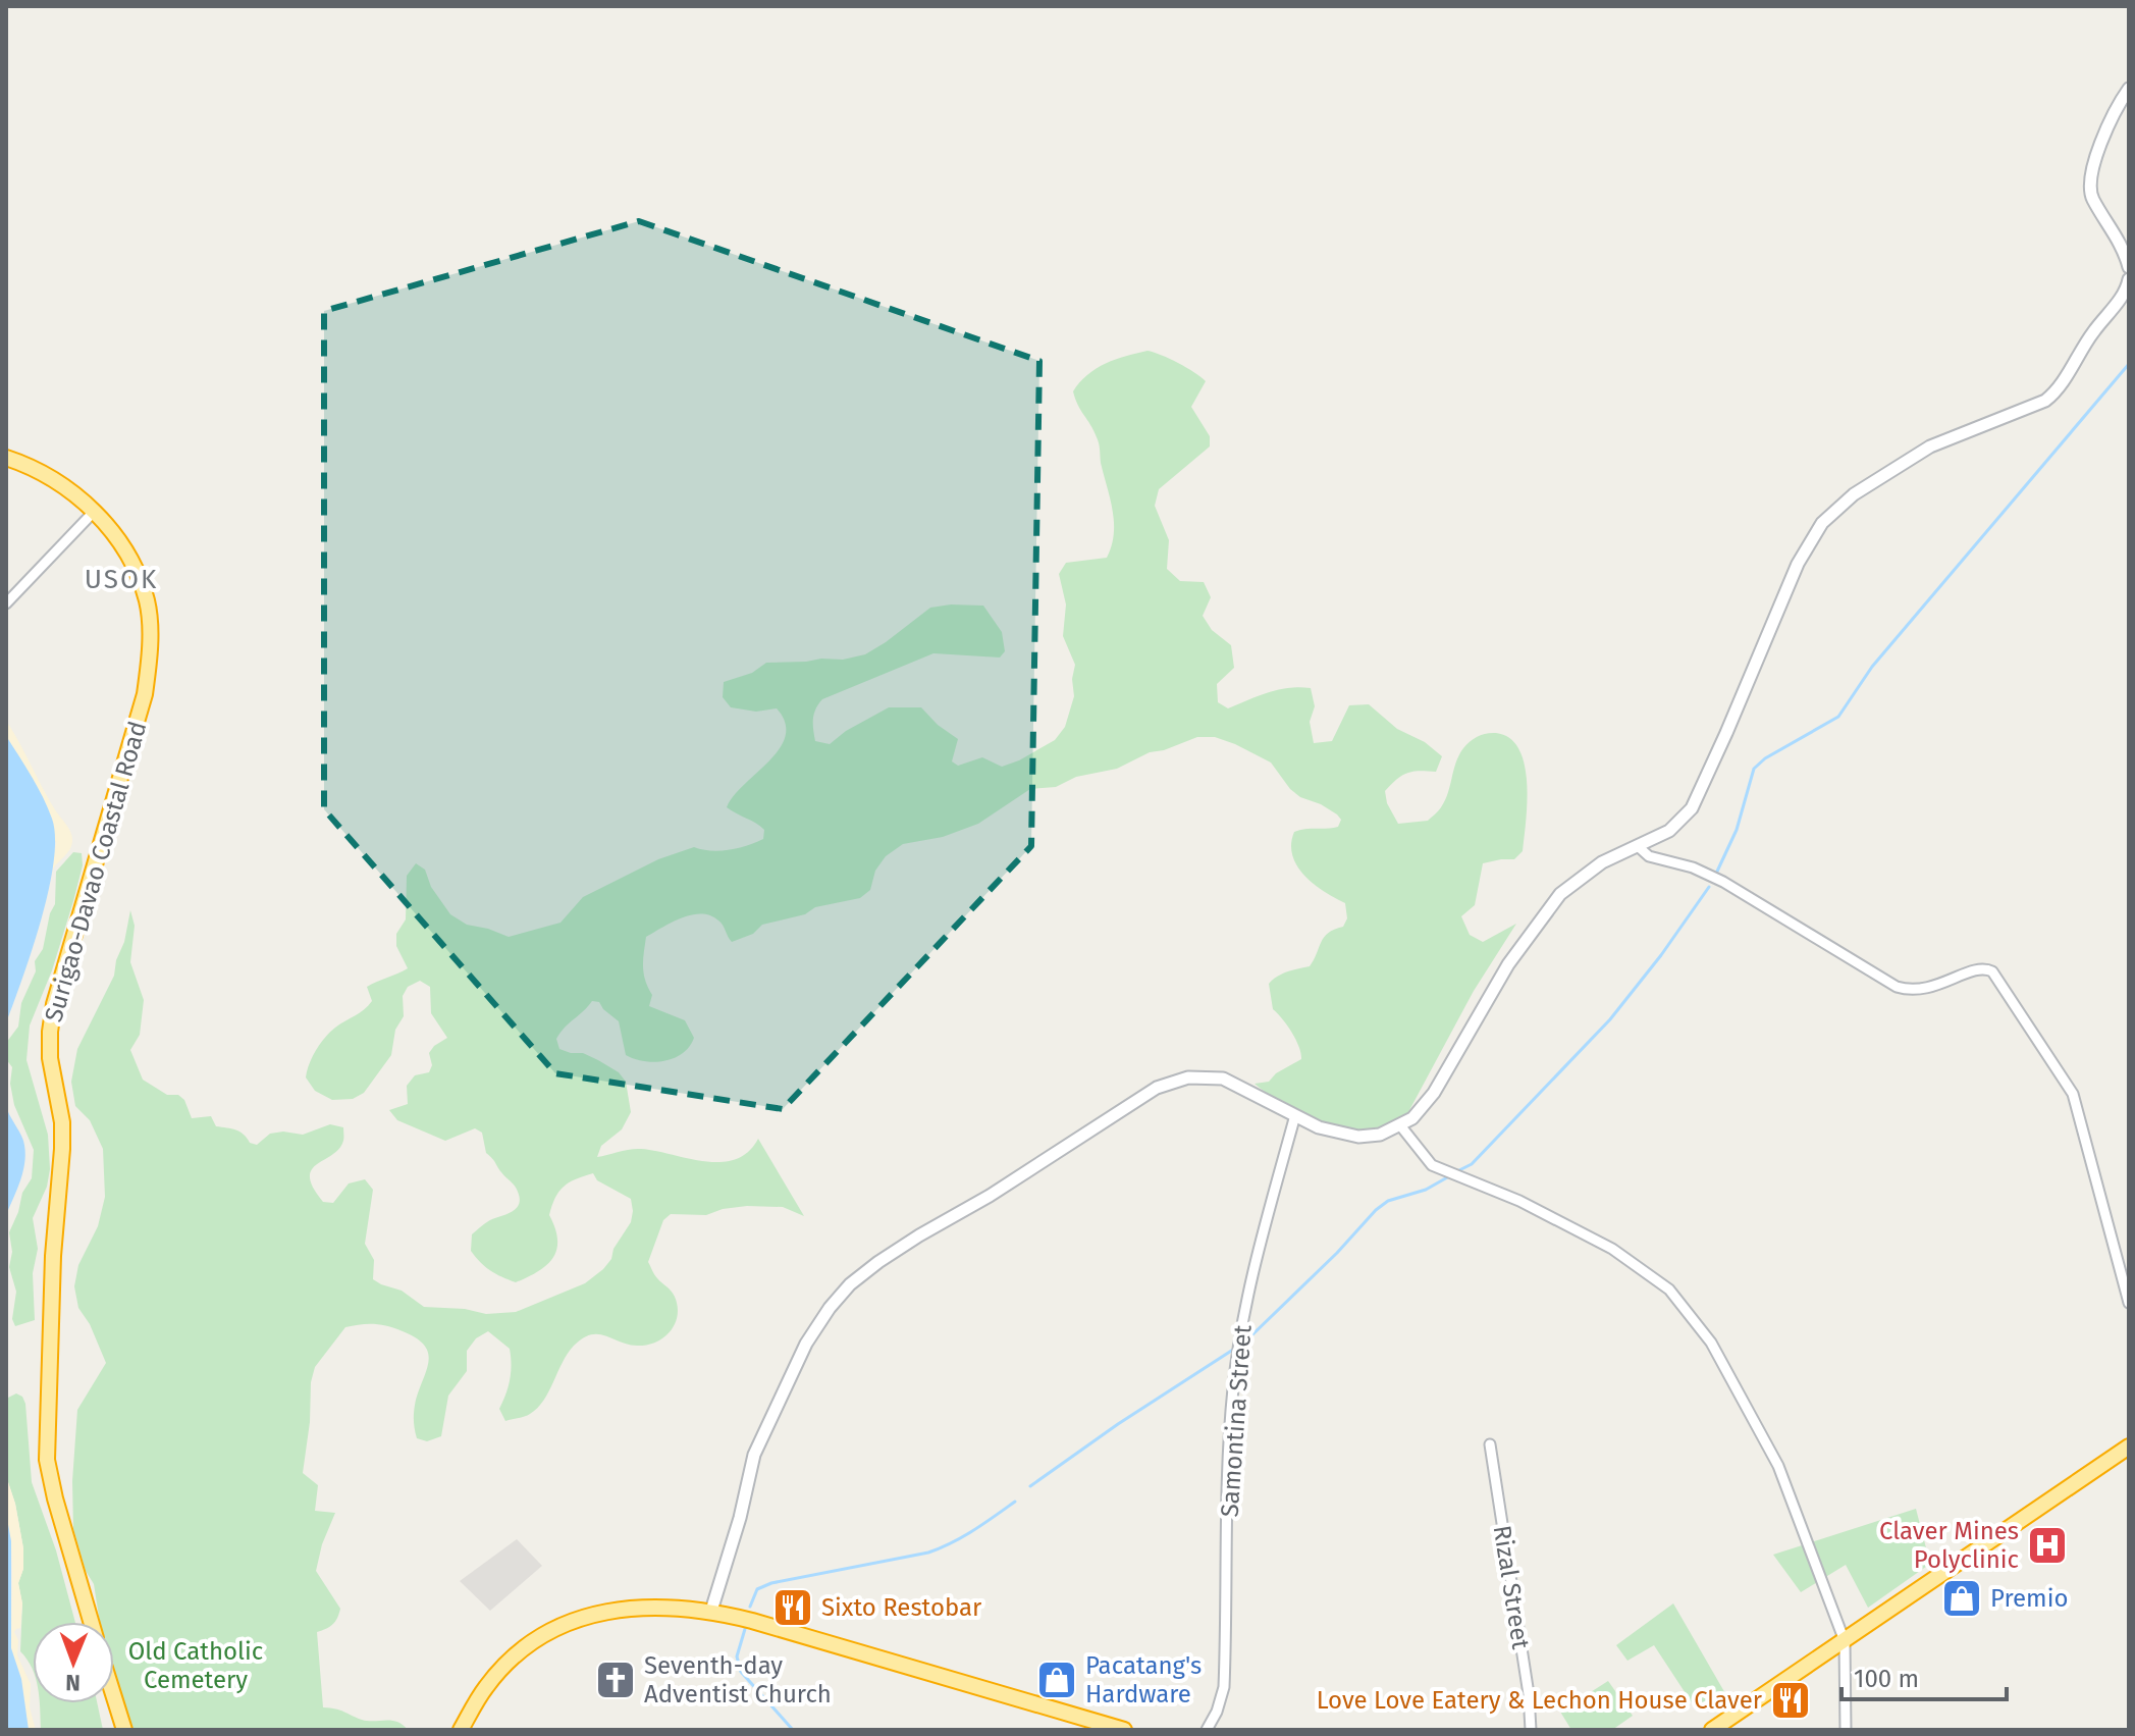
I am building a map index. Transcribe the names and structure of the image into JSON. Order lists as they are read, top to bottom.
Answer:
{
  "streets": {
    "highway": ["Surigao-Davao Coastal Road"],
    "street": ["Samontina Street", "Rizal Street"]
  },
  "districts": ["USOK"],
  "parks": ["Old Catholic Cemetery"],
  "places": {
    "hospital": ["Claver Mines Polyclinic"],
    "shop": ["Premio", "Pacatang's Hardware"],
    "restaurant": ["Sixto Restobar", "Love Love Eatery & Lechon House Claver"],
    "church": ["Seventh-day Adventist Church"]
  },
  "scale_bar": "100 m",
  "north": "bottom"
}
